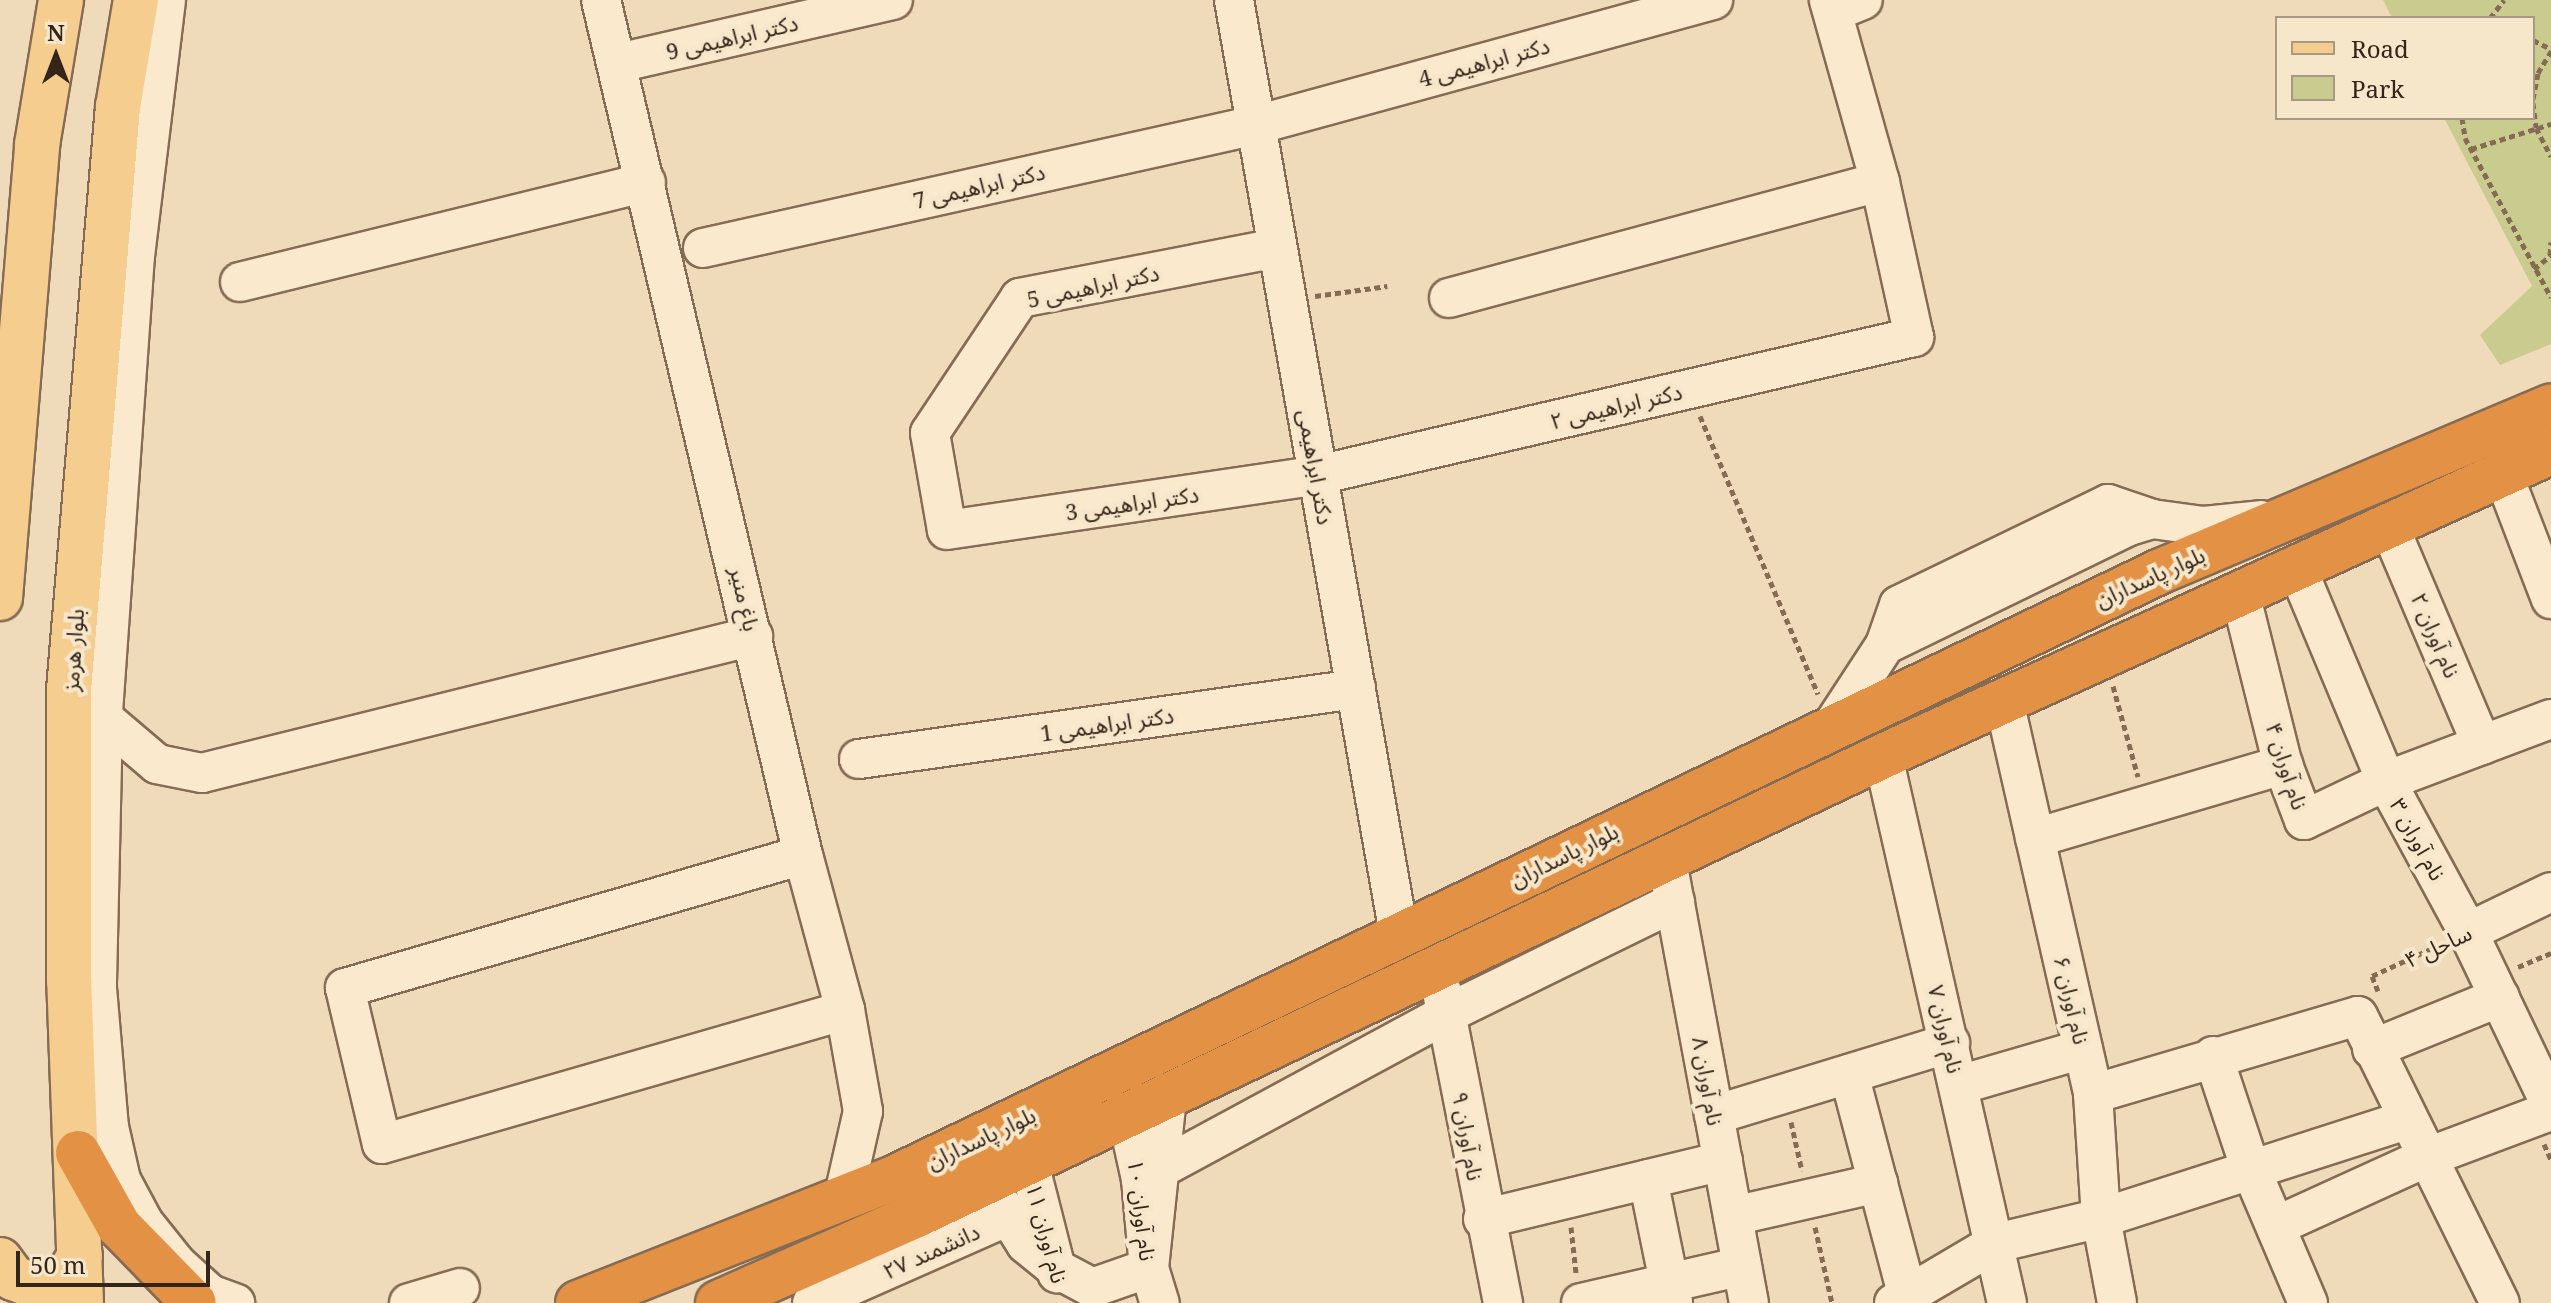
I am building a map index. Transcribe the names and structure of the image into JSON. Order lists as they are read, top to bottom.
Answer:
{
  "streets": {
    "highway": ["بلوار پاسداران"],
    "main road": ["بلوار هرمز"],
    "street": [
      "دکتر ابراهیمی 9",
      "دکتر ابراهیمی 4",
      "دکتر ابراهیمی 7",
      "دکتر ابراهیمی 5",
      "دکتر ابراهیمی ۲",
      "دکتر ابراهیمی",
      "دکتر ابراهیمی 3",
      "باغ منیر",
      "نام آوران ۲",
      "دکتر ابراهیمی 1",
      "نام آوران ۴",
      "نام آوران ۳",
      "ساحل ۴",
      "نام آوران ۶",
      "نام آوران ۷",
      "نام آوران ۸",
      "نام آوران ۹",
      "نام آوران ۱۰",
      "نام آوران ۱۱",
      "دانشمند ۲۷"
    ]
  },
  "crossings": [
    ["دکتر ابراهیمی 9", "باغ منیر"],
    ["دکتر ابراهیمی 4", "دکتر ابراهیمی 7"],
    ["دکتر ابراهیمی 4", "دکتر ابراهیمی"],
    ["دکتر ابراهیمی 7", "دکتر ابراهیمی"],
    ["دکتر ابراهیمی 5", "دکتر ابراهیمی"],
    ["دکتر ابراهیمی 5", "دکتر ابراهیمی 3"],
    ["دکتر ابراهیمی ۲", "دکتر ابراهیمی"],
    ["دکتر ابراهیمی ۲", "دکتر ابراهیمی 3"],
    ["دکتر ابراهیمی", "دکتر ابراهیمی 3"],
    ["دکتر ابراهیمی", "بلوار پاسداران"],
    ["دکتر ابراهیمی", "دکتر ابراهیمی 1"],
    ["بلوار پاسداران", "باغ منیر"],
    ["بلوار پاسداران", "نام آوران ۲"],
    ["بلوار پاسداران", "نام آوران ۴"],
    ["بلوار پاسداران", "نام آوران ۳"],
    ["بلوار پاسداران", "نام آوران ۶"],
    ["بلوار پاسداران", "نام آوران ۷"],
    ["بلوار پاسداران", "نام آوران ۸"],
    ["بلوار پاسداران", "نام آوران ۹"],
    ["بلوار پاسداران", "نام آوران ۱۰"],
    ["بلوار پاسداران", "نام آوران ۱۱"],
    ["بلوار پاسداران", "دانشمند ۲۷"],
    ["نام آوران ۲", "نام آوران ۴"],
    ["نام آوران ۴", "نام آوران ۳"],
    ["نام آوران ۳", "ساحل ۴"]
  ],
  "legend": ["Road", "Park"],
  "scale_bar": "50 m",
  "north": "top"
}
